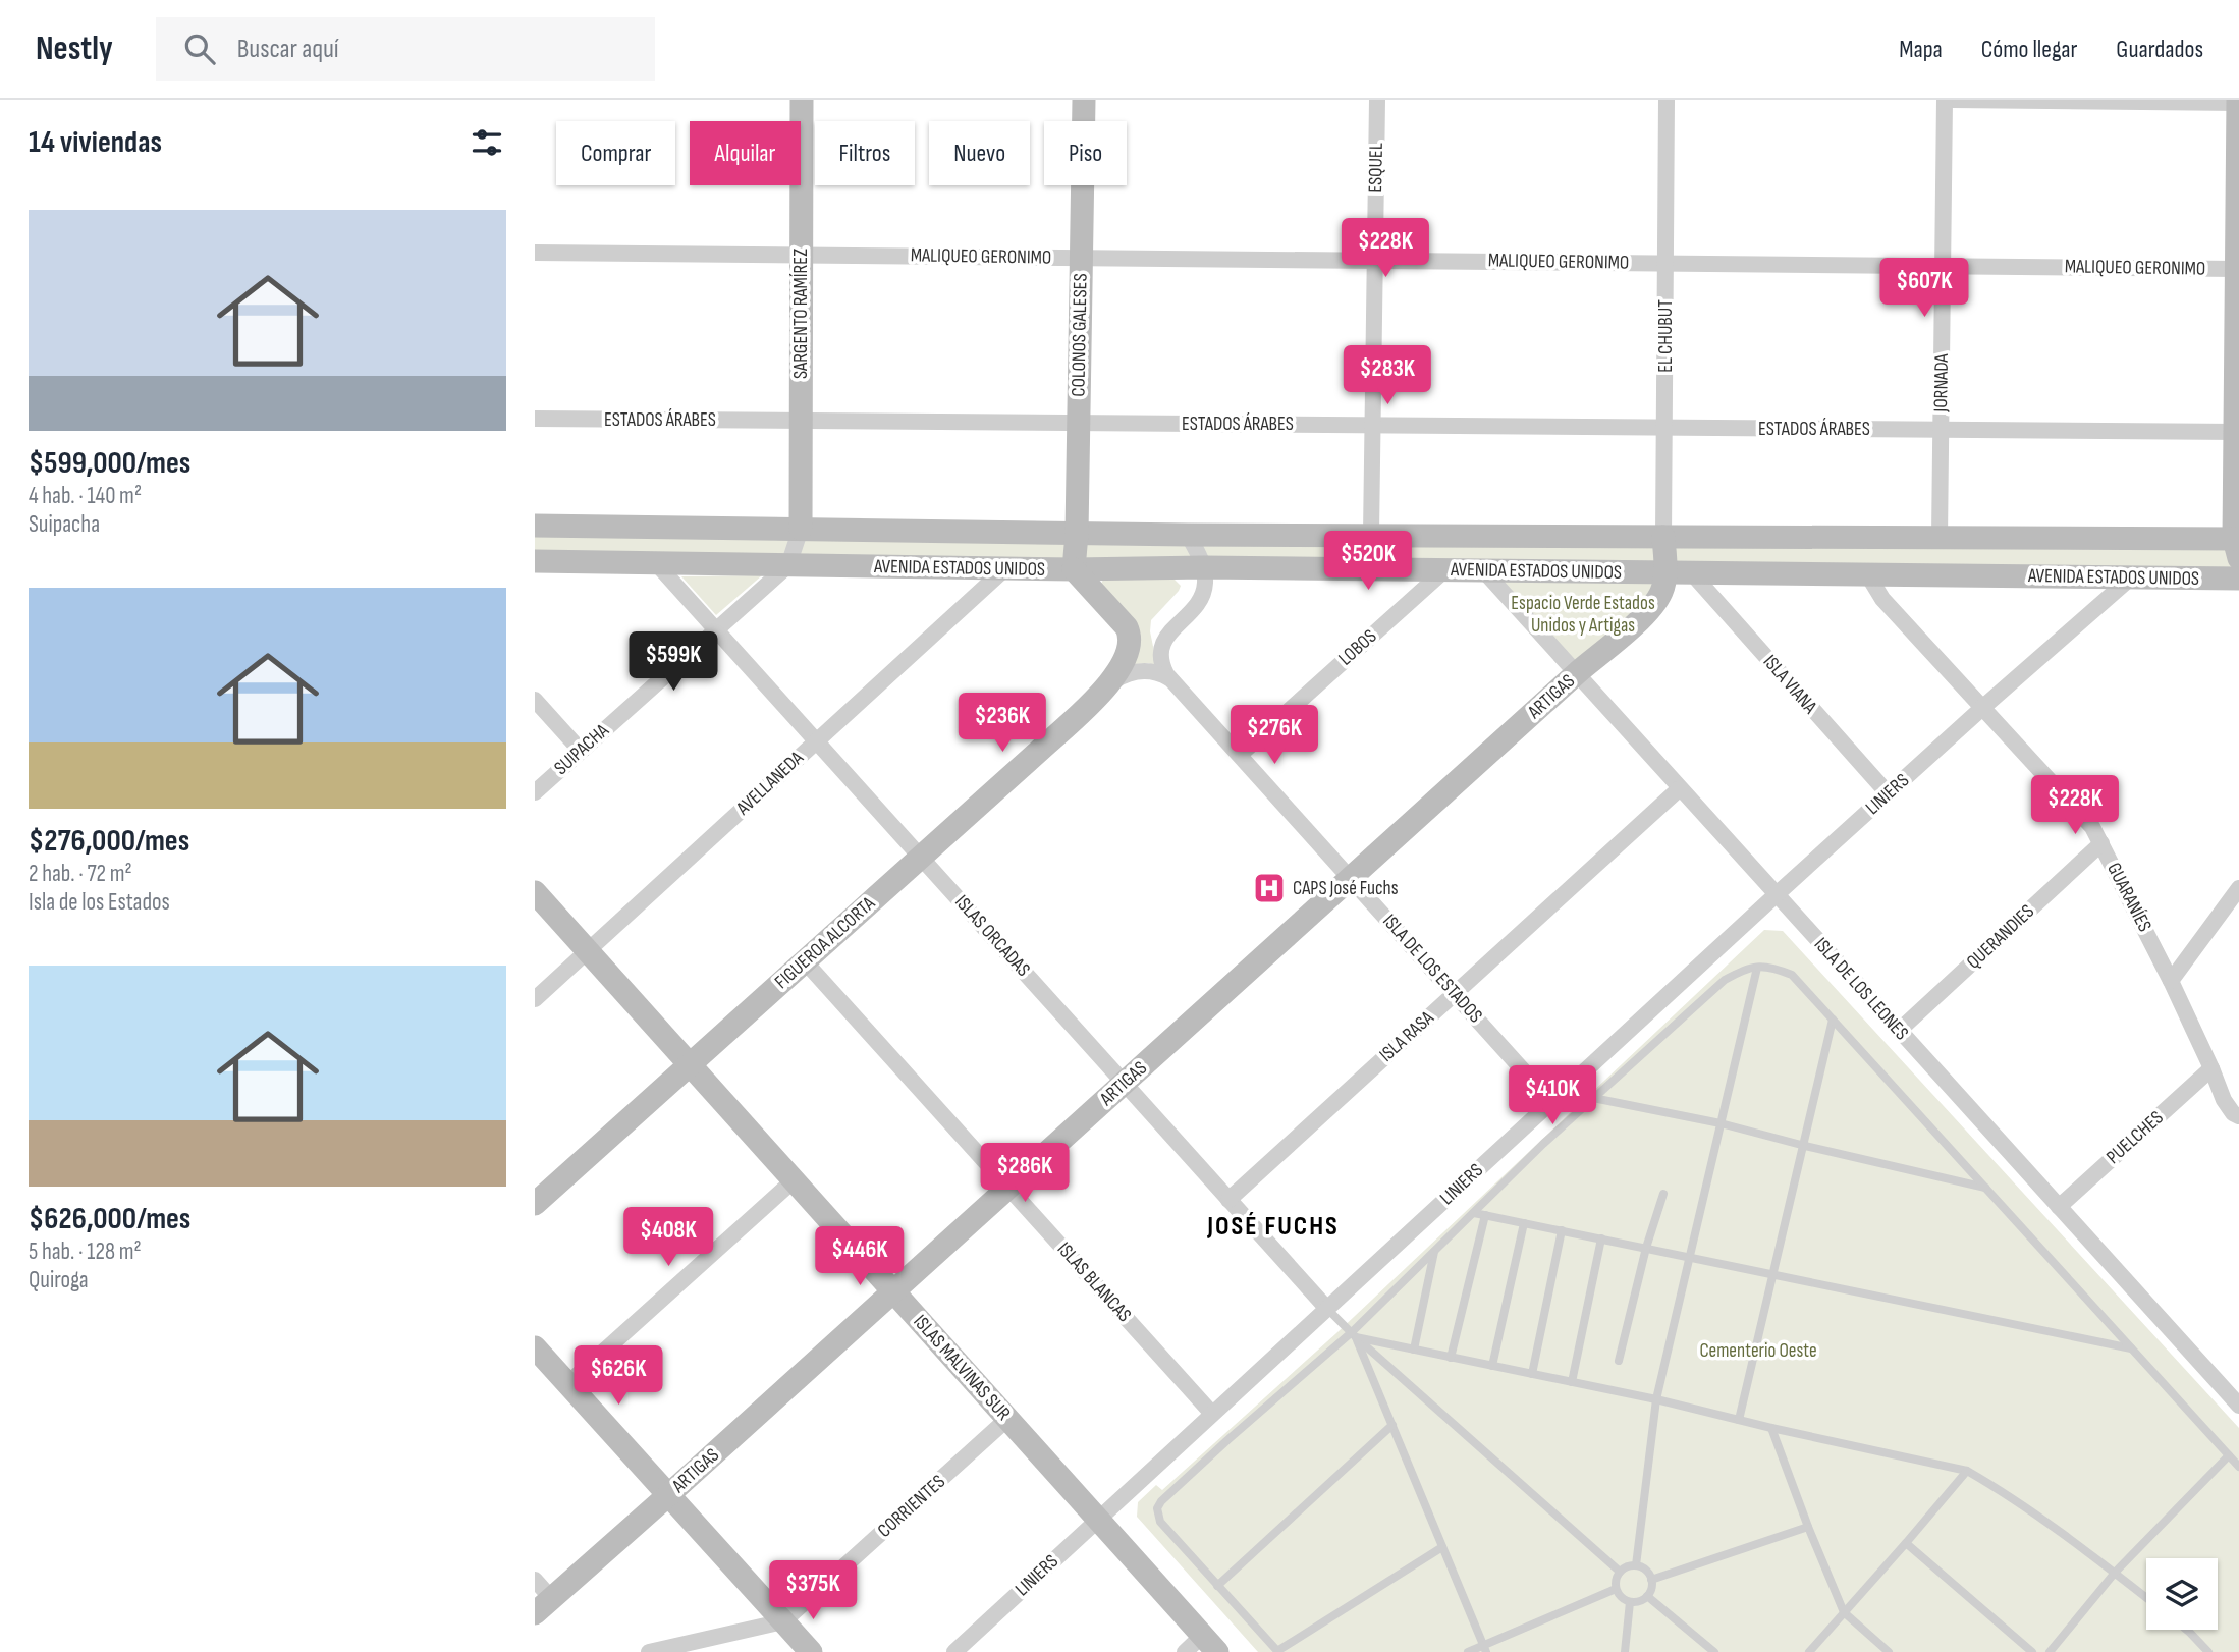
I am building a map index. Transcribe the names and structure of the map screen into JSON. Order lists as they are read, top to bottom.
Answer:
{
  "streets": {
    "street": [
      "ESQUEL",
      "MALIQUEO GERONIMO",
      "SARGENTO RAMÍREZ",
      "COLONOS GALESES",
      "EL CHUBUT",
      "JORNADA",
      "ESTADOS ÁRABES",
      "AVENIDA ESTADOS UNIDOS",
      "LOBOS",
      "ISLA VIANA",
      "ARTIGAS",
      "SUIPACHA",
      "AVELLANEDA",
      "LINIERS",
      "GUARANÍES",
      "ISLAS ORCADAS",
      "QUERANDIES",
      "FIGUEROA ALCORTA",
      "ISLA DE LOS ESTADOS",
      "ISLA DE LOS LEONES",
      "ISLA RASA",
      "PUELCHES",
      "ISLAS BLANCAS",
      "ISLAS MALVINAS SUR",
      "CORRIENTES"
    ]
  },
  "crossings": [
    ["ESQUEL", "MALIQUEO GERONIMO"],
    ["ESQUEL", "ESTADOS ÁRABES"],
    ["ESQUEL", "AVENIDA ESTADOS UNIDOS"],
    ["MALIQUEO GERONIMO", "SARGENTO RAMÍREZ"],
    ["MALIQUEO GERONIMO", "COLONOS GALESES"],
    ["MALIQUEO GERONIMO", "EL CHUBUT"],
    ["MALIQUEO GERONIMO", "JORNADA"],
    ["SARGENTO RAMÍREZ", "ESTADOS ÁRABES"],
    ["SARGENTO RAMÍREZ", "AVENIDA ESTADOS UNIDOS"],
    ["COLONOS GALESES", "ESTADOS ÁRABES"],
    ["COLONOS GALESES", "AVENIDA ESTADOS UNIDOS"],
    ["EL CHUBUT", "ESTADOS ÁRABES"],
    ["EL CHUBUT", "AVENIDA ESTADOS UNIDOS"],
    ["EL CHUBUT", "ARTIGAS"],
    ["JORNADA", "ESTADOS ÁRABES"],
    ["JORNADA", "AVENIDA ESTADOS UNIDOS"],
    ["AVENIDA ESTADOS UNIDOS", "LOBOS"],
    ["AVENIDA ESTADOS UNIDOS", "ISLA VIANA"],
    ["AVENIDA ESTADOS UNIDOS", "ARTIGAS"],
    ["AVENIDA ESTADOS UNIDOS", "SUIPACHA"],
    ["AVENIDA ESTADOS UNIDOS", "AVELLANEDA"],
    ["AVENIDA ESTADOS UNIDOS", "LINIERS"],
    ["AVENIDA ESTADOS UNIDOS", "GUARANÍES"],
    ["AVENIDA ESTADOS UNIDOS", "ISLAS ORCADAS"],
    ["AVENIDA ESTADOS UNIDOS", "ISLA DE LOS ESTADOS"],
    ["AVENIDA ESTADOS UNIDOS", "ISLA DE LOS LEONES"],
    ["LOBOS", "ISLA DE LOS ESTADOS"],
    ["ISLA VIANA", "LINIERS"],
    ["ARTIGAS", "ISLAS ORCADAS"],
    ["ARTIGAS", "ISLA DE LOS ESTADOS"],
    ["ARTIGAS", "ISLA DE LOS LEONES"],
    ["ARTIGAS", "ISLAS BLANCAS"],
    ["ARTIGAS", "ISLAS MALVINAS SUR"],
    ["SUIPACHA", "ISLAS ORCADAS"],
    ["AVELLANEDA", "ISLAS ORCADAS"],
    ["AVELLANEDA", "ISLAS MALVINAS SUR"],
    ["LINIERS", "GUARANÍES"],
    ["LINIERS", "ISLAS ORCADAS"],
    ["LINIERS", "ISLA DE LOS ESTADOS"],
    ["LINIERS", "ISLA DE LOS LEONES"],
    ["LINIERS", "ISLAS BLANCAS"],
    ["LINIERS", "ISLAS MALVINAS SUR"],
    ["GUARANÍES", "QUERANDIES"],
    ["GUARANÍES", "PUELCHES"],
    ["ISLAS ORCADAS", "FIGUEROA ALCORTA"],
    ["ISLAS ORCADAS", "ISLA RASA"],
    ["QUERANDIES", "ISLA DE LOS LEONES"],
    ["FIGUEROA ALCORTA", "ISLAS BLANCAS"],
    ["FIGUEROA ALCORTA", "ISLAS MALVINAS SUR"],
    ["ISLA DE LOS ESTADOS", "ISLA RASA"],
    ["ISLA DE LOS LEONES", "ISLA RASA"],
    ["ISLA DE LOS LEONES", "PUELCHES"],
    ["ISLAS MALVINAS SUR", "CORRIENTES"]
  ],
  "districts": ["JOSÉ FUCHS"],
  "parks": ["Espacio Verde Estados Unidos y Artigas", "Cementerio Oeste"],
  "places": {
    "hospital": ["CAPS José Fuchs"]
  },
  "page": {
    "header": "Nestly",
    "search": "Buscar aquí",
    "nav": ["Mapa", "Cómo llegar", "Guardados"],
    "heading": "14 viviendas",
    "chip": [
      "Comprar",
      "Alquilar",
      "Filtros",
      "Nuevo",
      "Piso"
    ],
    "list": [
      {
        "name": "$599,000/mes",
        "note": "4 hab. · 140 m² · Suipacha"
      },
      {
        "name": "$276,000/mes",
        "note": "2 hab. · 72 m² · Isla de los Estados"
      },
      {
        "name": "$626,000/mes",
        "note": "5 hab. · 128 m² · Quiroga"
      }
    ],
    "price": [
      "$228K",
      "$607K",
      "$283K",
      "$520K",
      "$599K",
      "$236K",
      "$276K",
      "$228K",
      "$410K",
      "$286K",
      "$408K",
      "$446K",
      "$626K",
      "$375K"
    ]
  }
}
